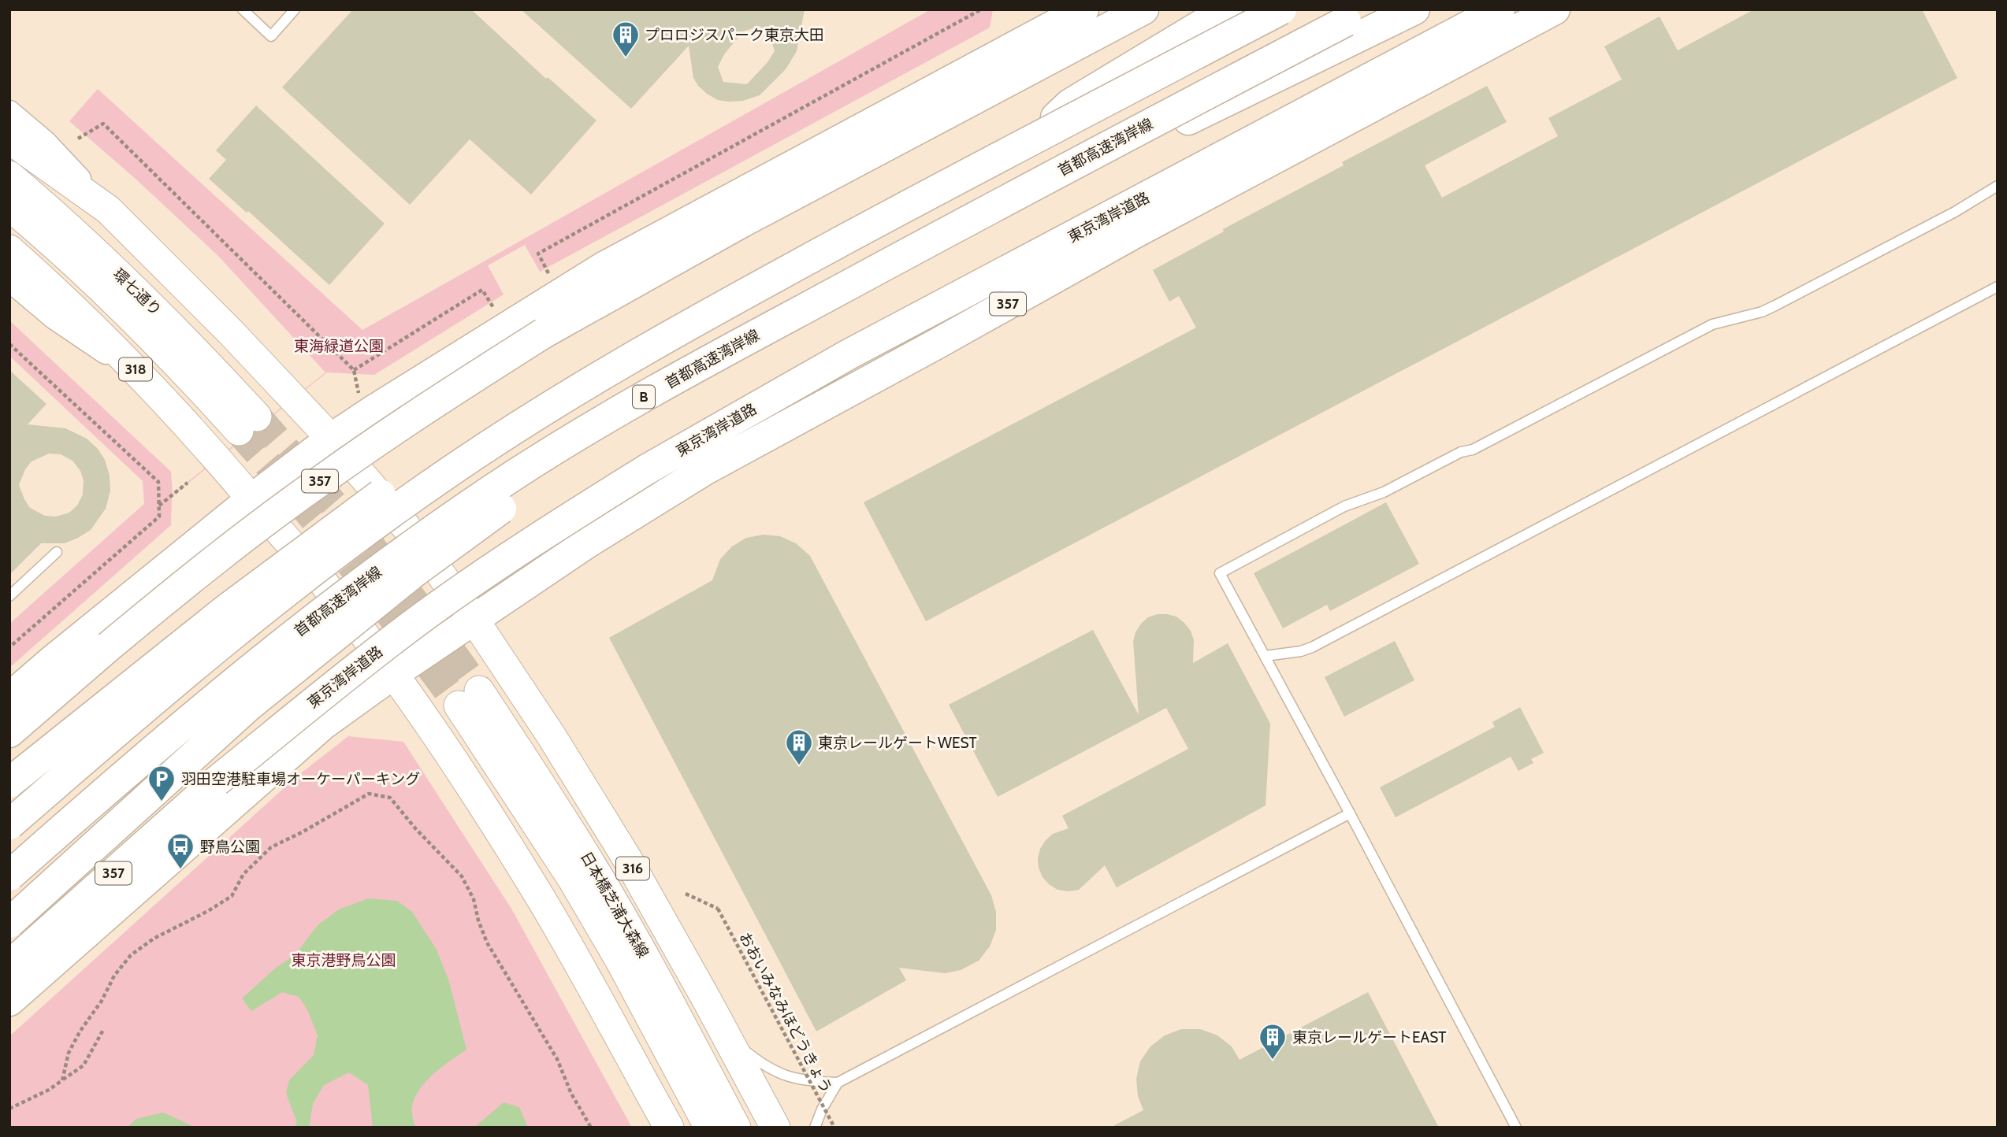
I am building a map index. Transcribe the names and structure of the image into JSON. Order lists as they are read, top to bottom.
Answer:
{
  "streets": {
    "highway": [
      "首都高速湾岸線",
      "東京湾岸道路",
      "357",
      "B"
    ],
    "main road": [
      "環七通り",
      "318",
      "316",
      "日本橋芝浦大森線"
    ],
    "path": ["おおいみなみほどうきょう"]
  },
  "crossings": [
    ["首都高速湾岸線", "B"],
    ["357", "318"],
    ["357", "316"]
  ],
  "parks": ["東海緑道公園", "東京港野鳥公園"],
  "places": {
    "building": ["プロロジスパーク東京大田", "東京レールゲートWEST", "東京レールゲートEAST"],
    "parking": ["羽田空港駐車場オーケーパーキング"],
    "bus stop": ["野鳥公園"]
  }
}
